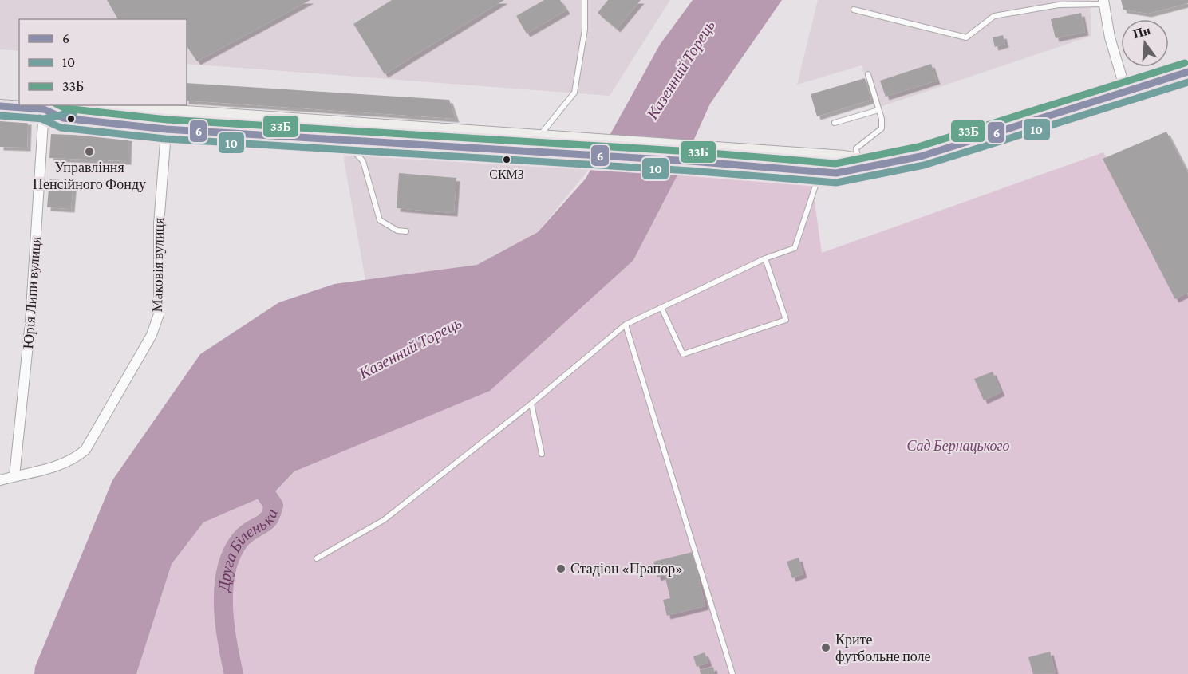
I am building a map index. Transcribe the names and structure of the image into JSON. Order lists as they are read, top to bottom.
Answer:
{
  "streets": {
    "street": ["Маковія вулиця", "Юрія Липи вулиця"]
  },
  "crossings": [
    ["Маковія вулиця", "Юрія Липи вулиця"]
  ],
  "water": ["Казенний Торець", "Друга Біленька"],
  "parks": ["Сад Бернацького"],
  "places": [
    "Управління Пенсійного Фонду",
    "СКМЗ",
    "Стадіон «Прапор»",
    "Крите футбольне поле"
  ],
  "lines": ["transit line 33Б", "transit line 6", "transit line 10"],
  "legend": ["6", "10", "33Б"],
  "north": "top"
}
